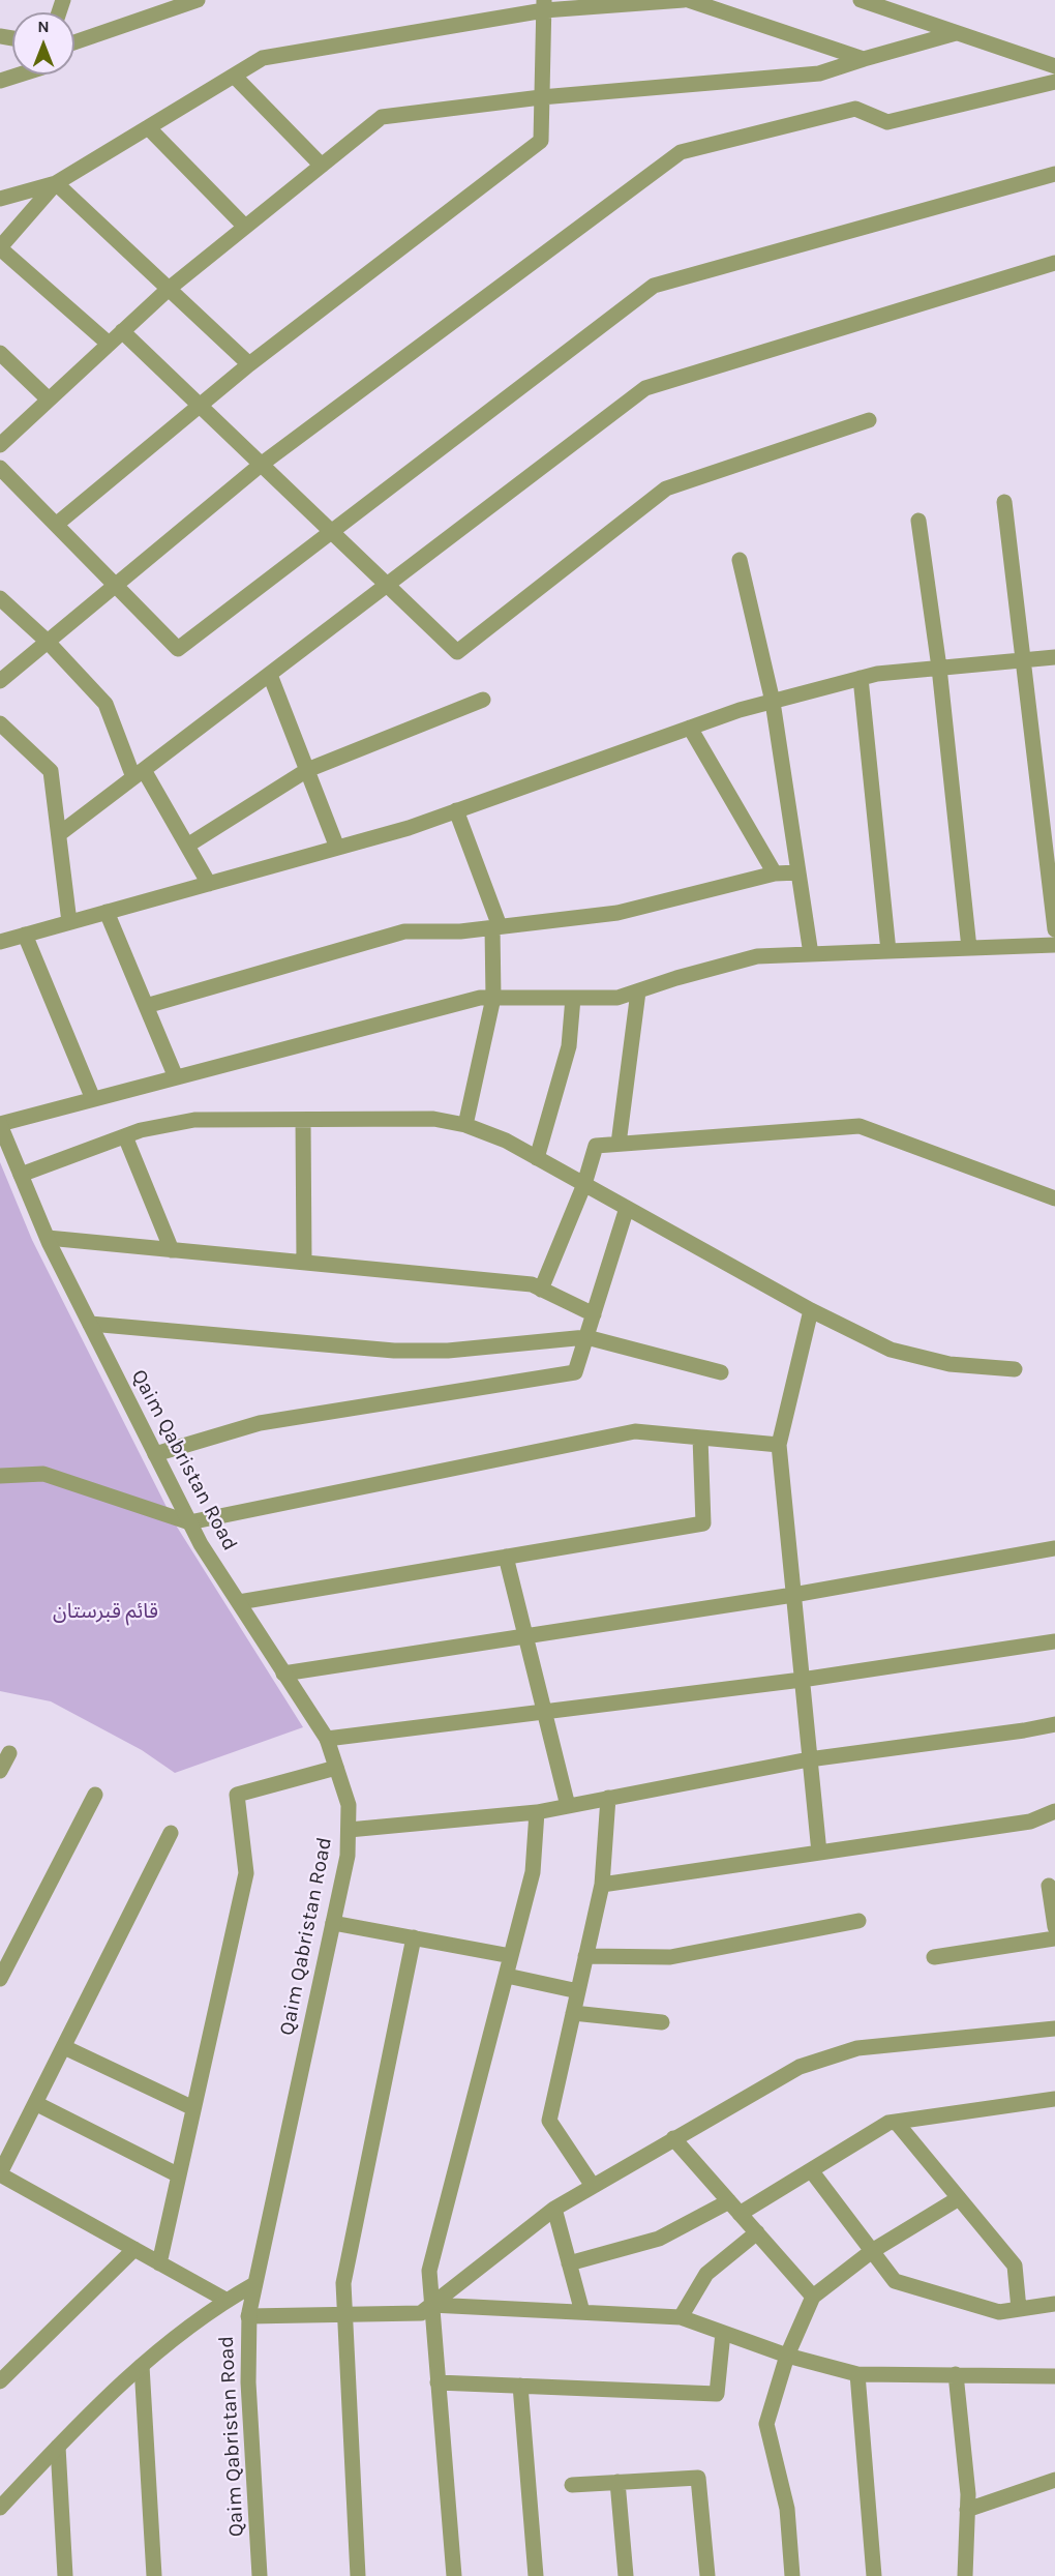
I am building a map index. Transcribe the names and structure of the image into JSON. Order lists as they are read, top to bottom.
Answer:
{
  "streets": {
    "street": ["Qaim Qabristan Road"]
  },
  "parks": ["قائم قبرستان"],
  "north": "top"
}
